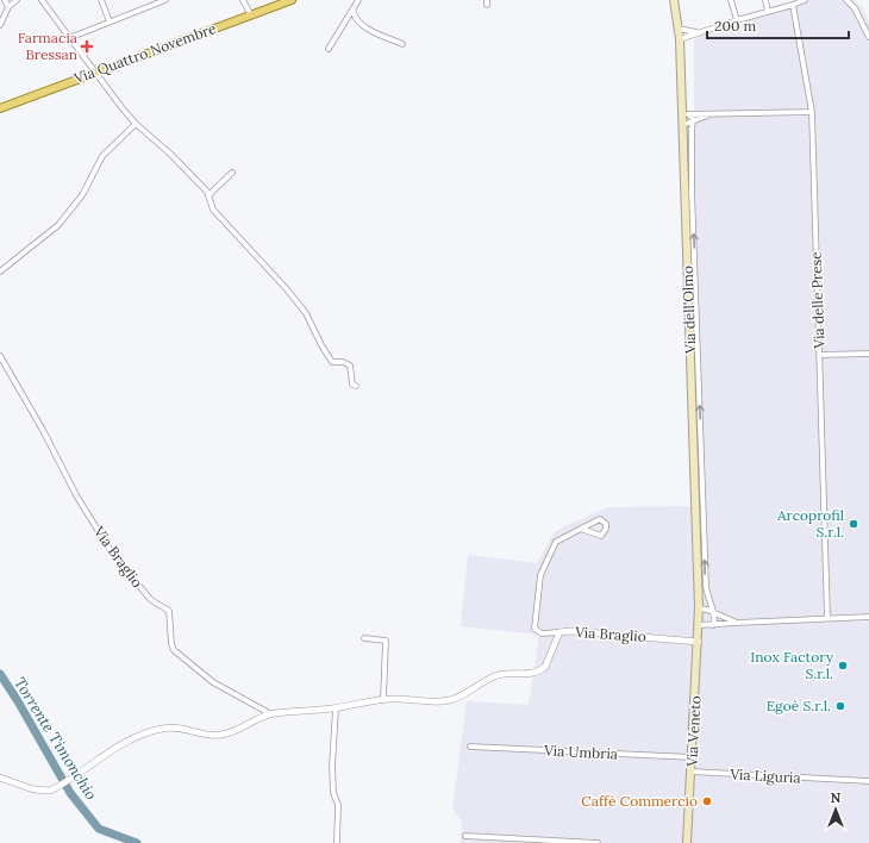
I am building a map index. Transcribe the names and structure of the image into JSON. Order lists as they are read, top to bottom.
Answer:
{
  "streets": {
    "main road": ["Via Quattro Novembre", "Via dell'Olmo", "Via Veneto"],
    "street": [
      "Via delle Prese",
      "Via Braglio",
      "Via Umbria",
      "Via Liguria"
    ]
  },
  "crossings": [
    ["Via dell'Olmo", "Via Veneto"],
    ["Via Braglio", "Via Veneto"],
    ["Via Veneto", "Via Umbria"],
    ["Via Veneto", "Via Liguria"]
  ],
  "water": ["Torrente Timonchio"],
  "places": {
    "health": ["Farmacia Bressan"],
    "other": [
      "Arcoprofil S.r.l.",
      "Inox Factory S.r.l.",
      "Egoè S.r.l.",
      "Caffè Commercio"
    ]
  },
  "scale_bar": "200 m",
  "north": "top"
}
